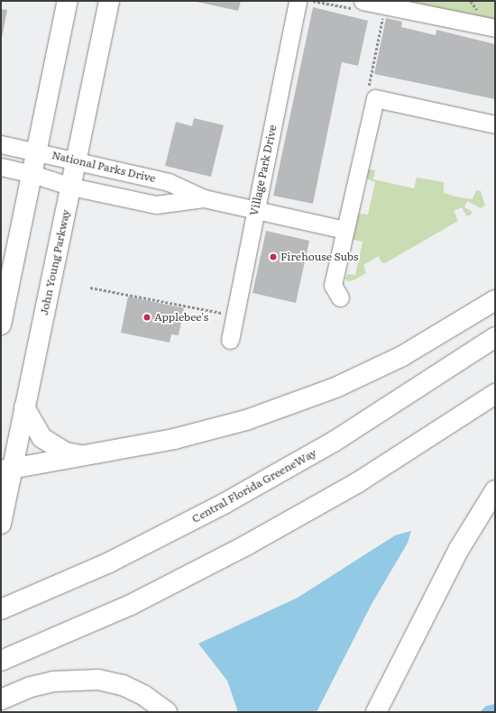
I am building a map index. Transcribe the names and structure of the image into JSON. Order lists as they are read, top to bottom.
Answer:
{
  "streets": {
    "highway": ["John Young Parkway", "Central Florida GreeneWay"],
    "street": ["National Parks Drive", "Village Park Drive"]
  },
  "crossings": [
    ["National Parks Drive", "Village Park Drive"],
    ["National Parks Drive", "John Young Parkway"]
  ],
  "places": ["Firehouse Subs", "Applebee's"]
}
